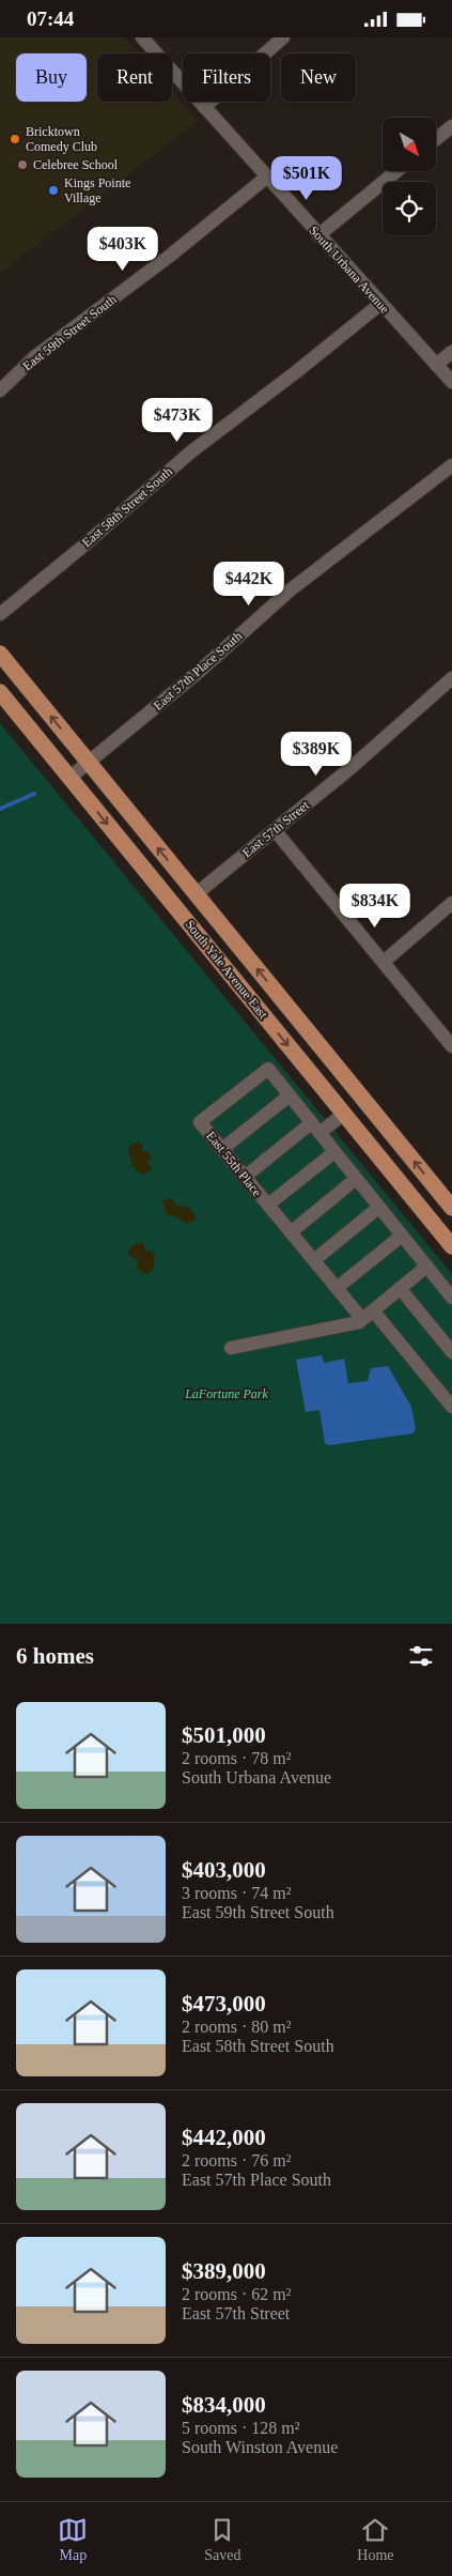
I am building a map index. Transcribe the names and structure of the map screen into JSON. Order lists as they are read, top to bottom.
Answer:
{
  "streets": {
    "main road": ["South Yale Avenue East"],
    "street": [
      "South Urbana Avenue",
      "East 59th Street South",
      "East 58th Street South",
      "East 57th Place South",
      "East 57th Street",
      "East 55th Place"
    ]
  },
  "crossings": [
    ["South Urbana Avenue", "East 59th Street South"],
    ["South Urbana Avenue", "East 58th Street South"],
    ["East 57th Place South", "South Yale Avenue East"],
    ["East 57th Street", "South Yale Avenue East"]
  ],
  "parks": ["LaFortune Park"],
  "places": ["Bricktown Comedy Club", "Celebree School", "Kings Pointe Village"],
  "north": "bottom right",
  "page": {
    "status": "07:44",
    "chip": [
      "Buy",
      "Rent",
      "Filters",
      "New"
    ],
    "price": [
      "$501K",
      "$403K",
      "$473K",
      "$442K",
      "$389K",
      "$834K"
    ],
    "heading": "6 homes",
    "list": [
      {
        "name": "$501,000",
        "note": "2 rooms · 78 m² · South Urbana Avenue"
      },
      {
        "name": "$403,000",
        "note": "3 rooms · 74 m² · East 59th Street South"
      },
      {
        "name": "$473,000",
        "note": "2 rooms · 80 m² · East 58th Street South"
      },
      {
        "name": "$442,000",
        "note": "2 rooms · 76 m² · East 57th Place South"
      },
      {
        "name": "$389,000",
        "note": "2 rooms · 62 m² · East 57th Street"
      },
      {
        "name": "$834,000",
        "note": "5 rooms · 128 m² · South Winston Avenue"
      }
    ],
    "tabs": ["Map", "Saved", "Home"]
  }
}
